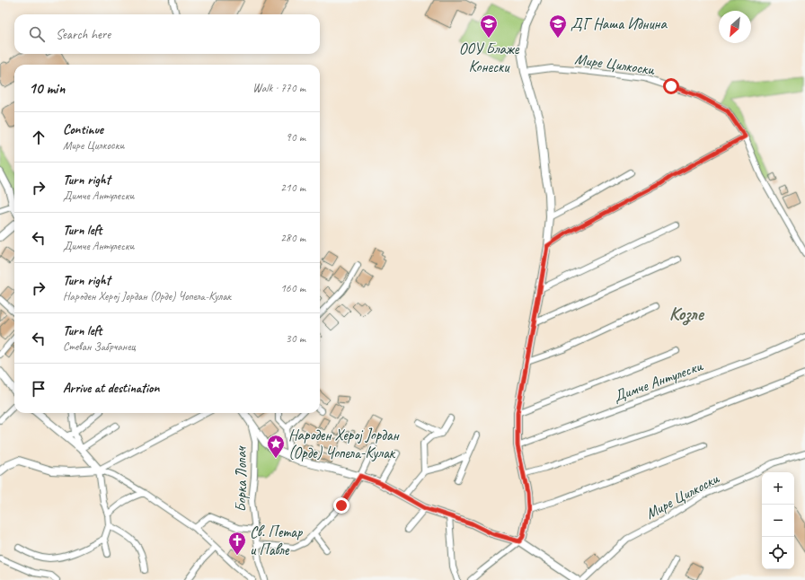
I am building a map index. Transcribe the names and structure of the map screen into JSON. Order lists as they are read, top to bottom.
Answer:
{
  "streets": {
    "street": ["Мире Цилкоски", "Димче Антулески", "Борка Лопач"]
  },
  "districts": ["Козле"],
  "places": {
    "school or university": ["ООУ Блаже Конески", "ДГ Наша Иднина"],
    "place": ["Народен Херој Јордан (Орде) Чопела-Кулак"],
    "church": ["Св. Петар и Павле"]
  },
  "north": "bottom left",
  "page": {
    "search": "Search here",
    "heading": ["10 min", "Walk · 770 m"],
    "list": [
      ["Continue", "Мире Цилкоски", "90 m"],
      ["Turn right", "Димче Антулески", "210 m"],
      ["Turn left", "Димче Антулески", "280 m"],
      ["Turn right", "Народен Херој Јордан (Орде) Чопела-Кулак", "160 m"],
      ["Turn left", "Стеван Забрчанец", "30 m"],
      "Arrive at destination"
    ],
    "map_buttons": ["+", "−"]
  }
}
